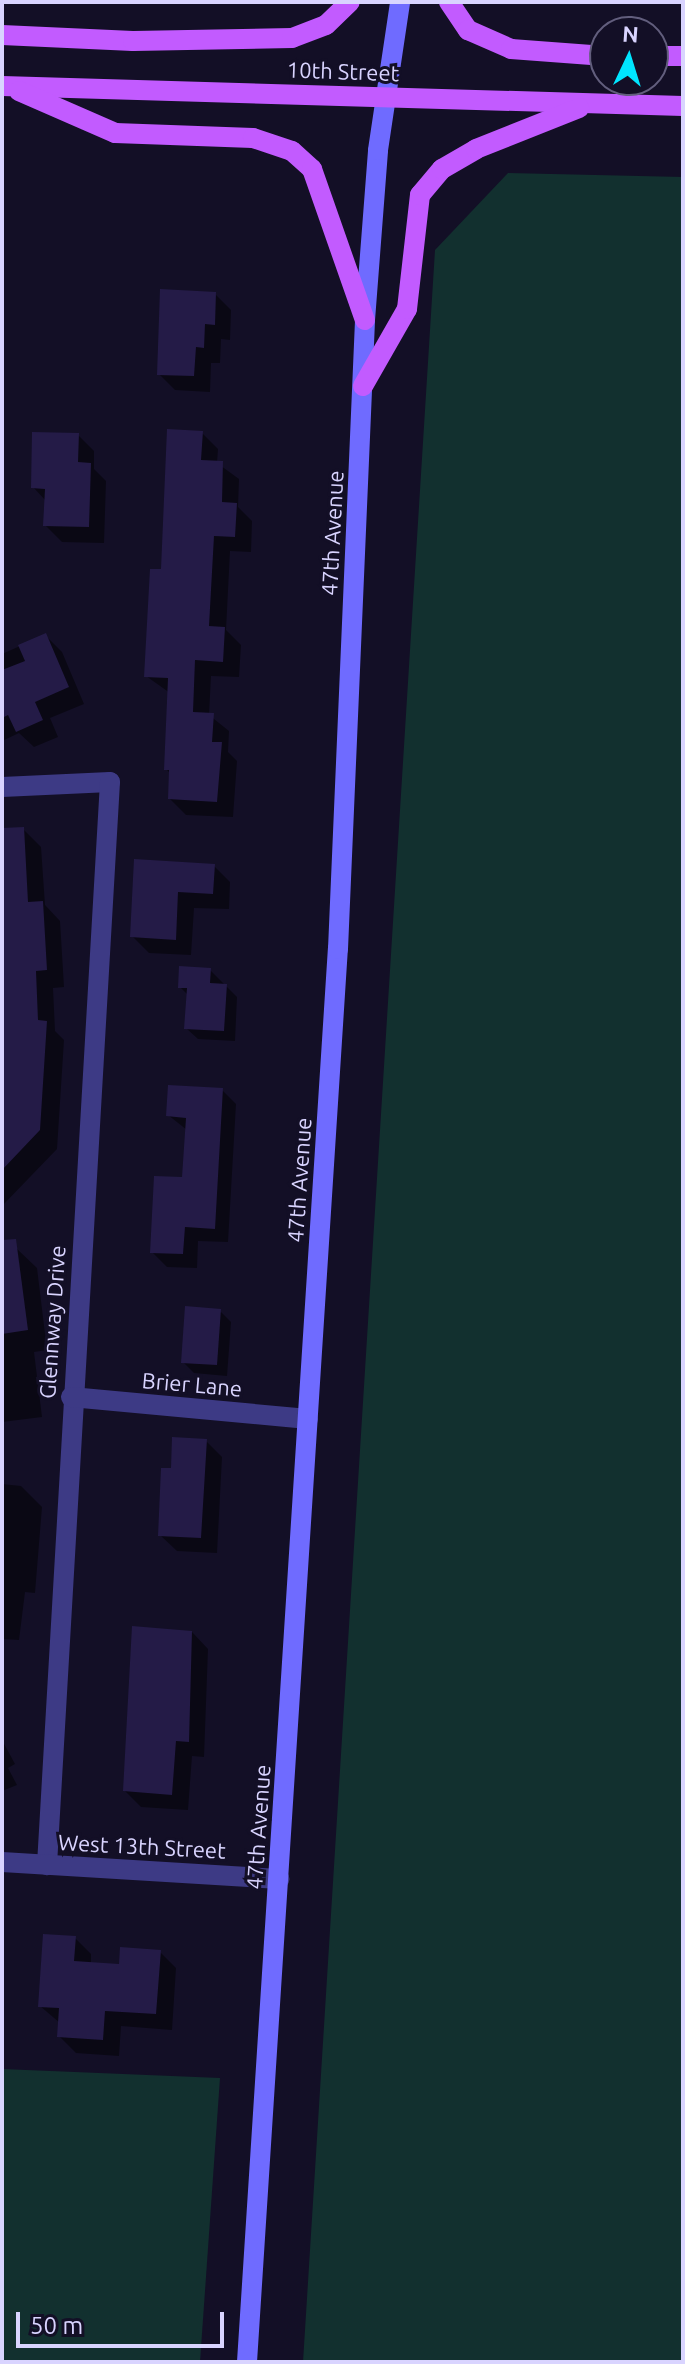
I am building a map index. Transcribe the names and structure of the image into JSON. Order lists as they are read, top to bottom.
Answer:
{
  "streets": {
    "main road": ["10th Street", "47th Avenue"],
    "street": ["Glennway Drive", "Brier Lane", "West 13th Street"]
  },
  "crossings": [
    ["10th Street", "47th Avenue"],
    ["47th Avenue", "Brier Lane"],
    ["47th Avenue", "West 13th Street"],
    ["Glennway Drive", "Brier Lane"],
    ["Glennway Drive", "West 13th Street"]
  ],
  "scale_bar": "50 m",
  "north": "top"
}
